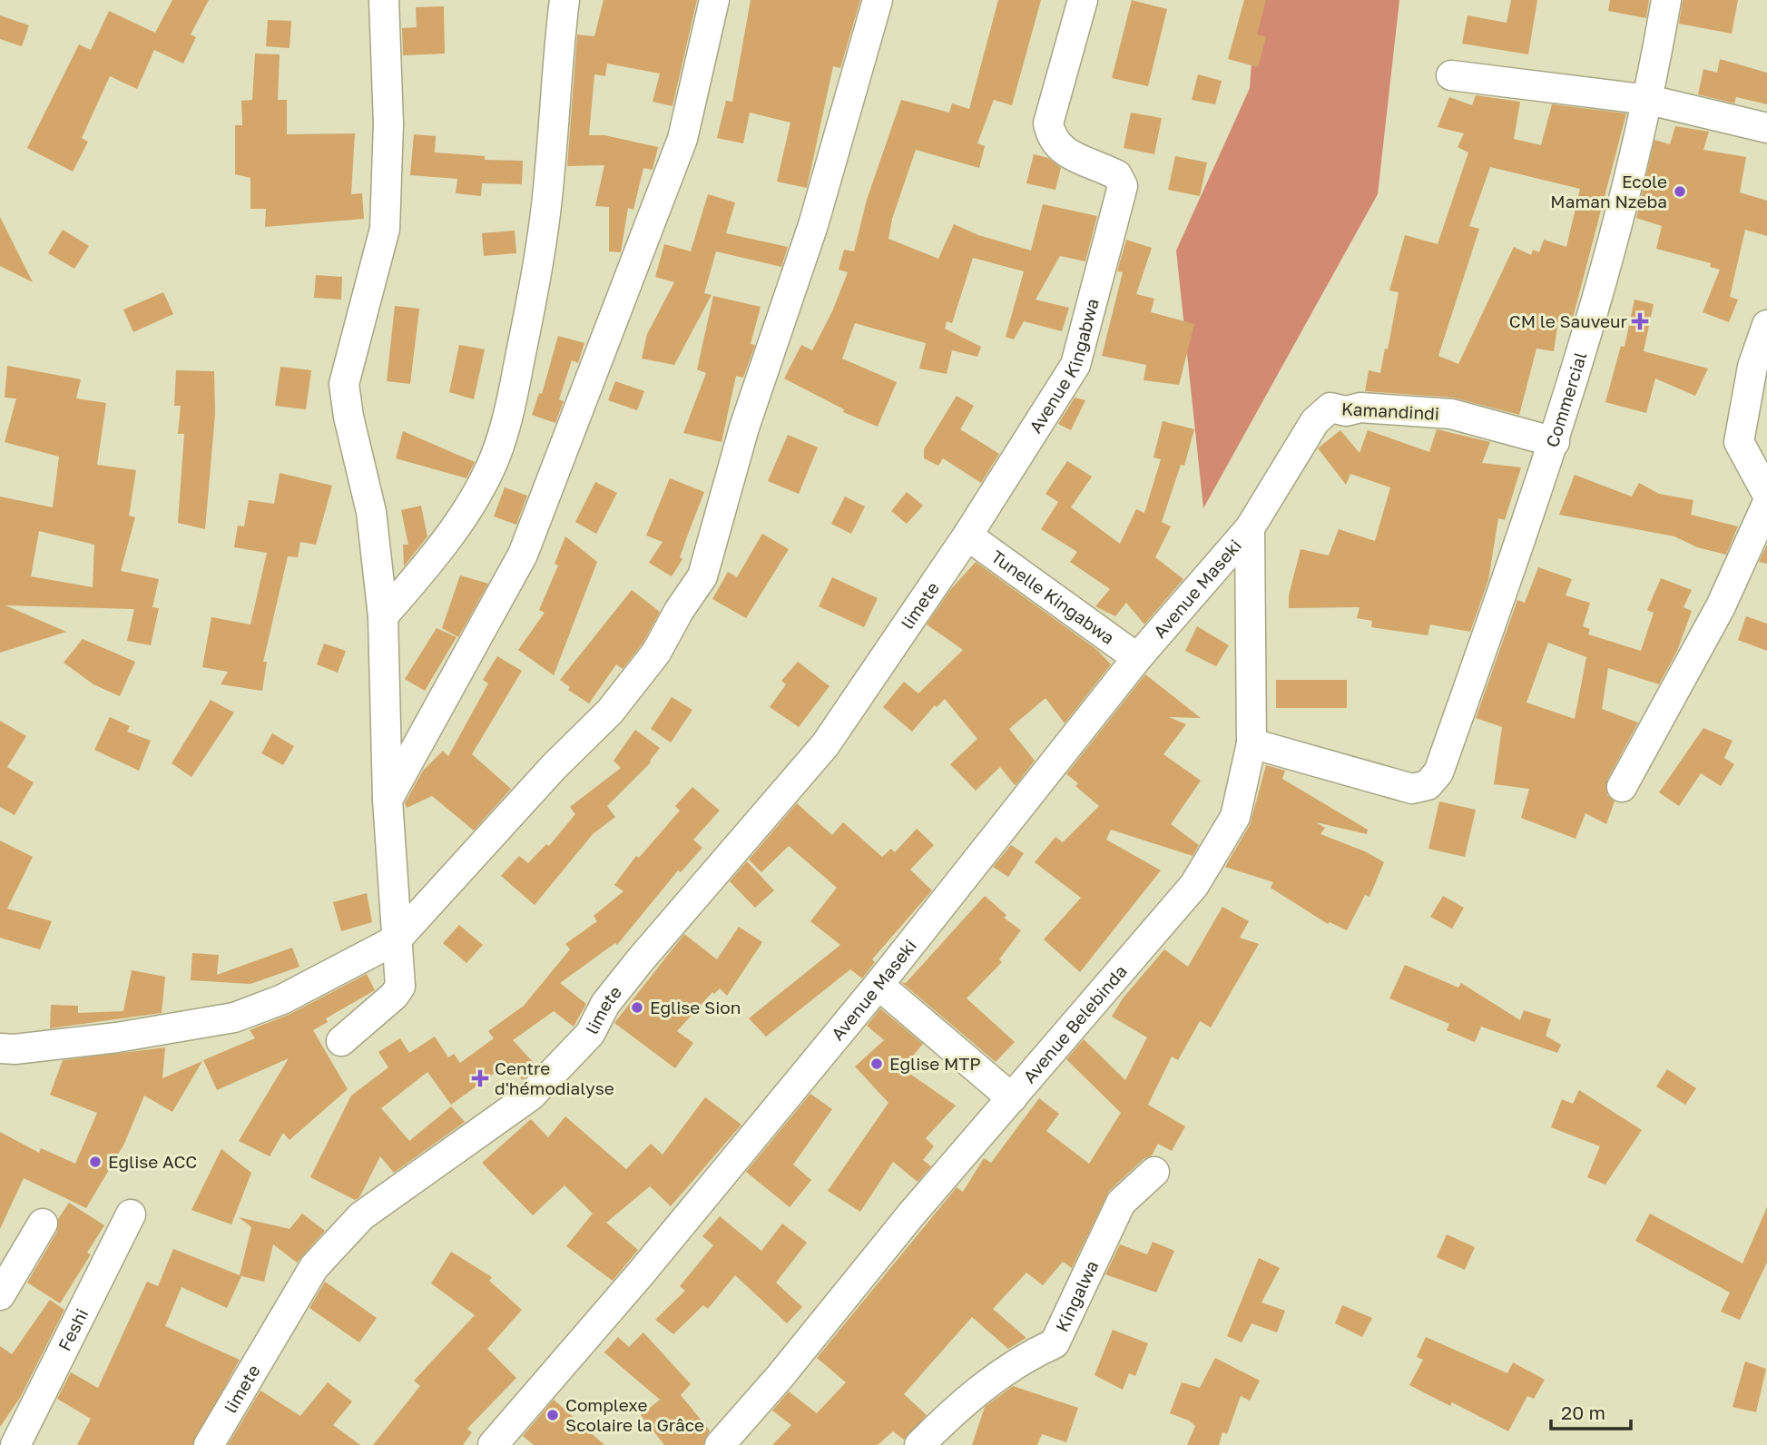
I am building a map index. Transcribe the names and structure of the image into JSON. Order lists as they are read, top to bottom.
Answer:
{
  "streets": {
    "street": [
      "Avenue Kingabwa",
      "Commercial",
      "Kamandindi",
      "Avenue Maseki",
      "Tunelle Kingabwa",
      "limete",
      "Avenue Belebinda",
      "Kingalwa",
      "Feshi"
    ]
  },
  "crossings": [
    ["Avenue Kingabwa", "Tunelle Kingabwa"],
    ["Avenue Kingabwa", "limete"],
    ["Commercial", "Kamandindi"],
    ["Commercial", "Avenue Belebinda"],
    ["Kamandindi", "Avenue Maseki"],
    ["Kamandindi", "Avenue Belebinda"],
    ["Avenue Maseki", "Tunelle Kingabwa"],
    ["Avenue Maseki", "Avenue Belebinda"],
    ["Tunelle Kingabwa", "limete"]
  ],
  "places": {
    "other": [
      "Ecole Maman Nzeba",
      "Eglise Sion",
      "Eglise MTP",
      "Eglise ACC",
      "Complexe Scolaire la Grâce"
    ],
    "health": ["CM le Sauveur", "Centre d'hémodialyse"]
  },
  "scale_bar": "20 m"
}
